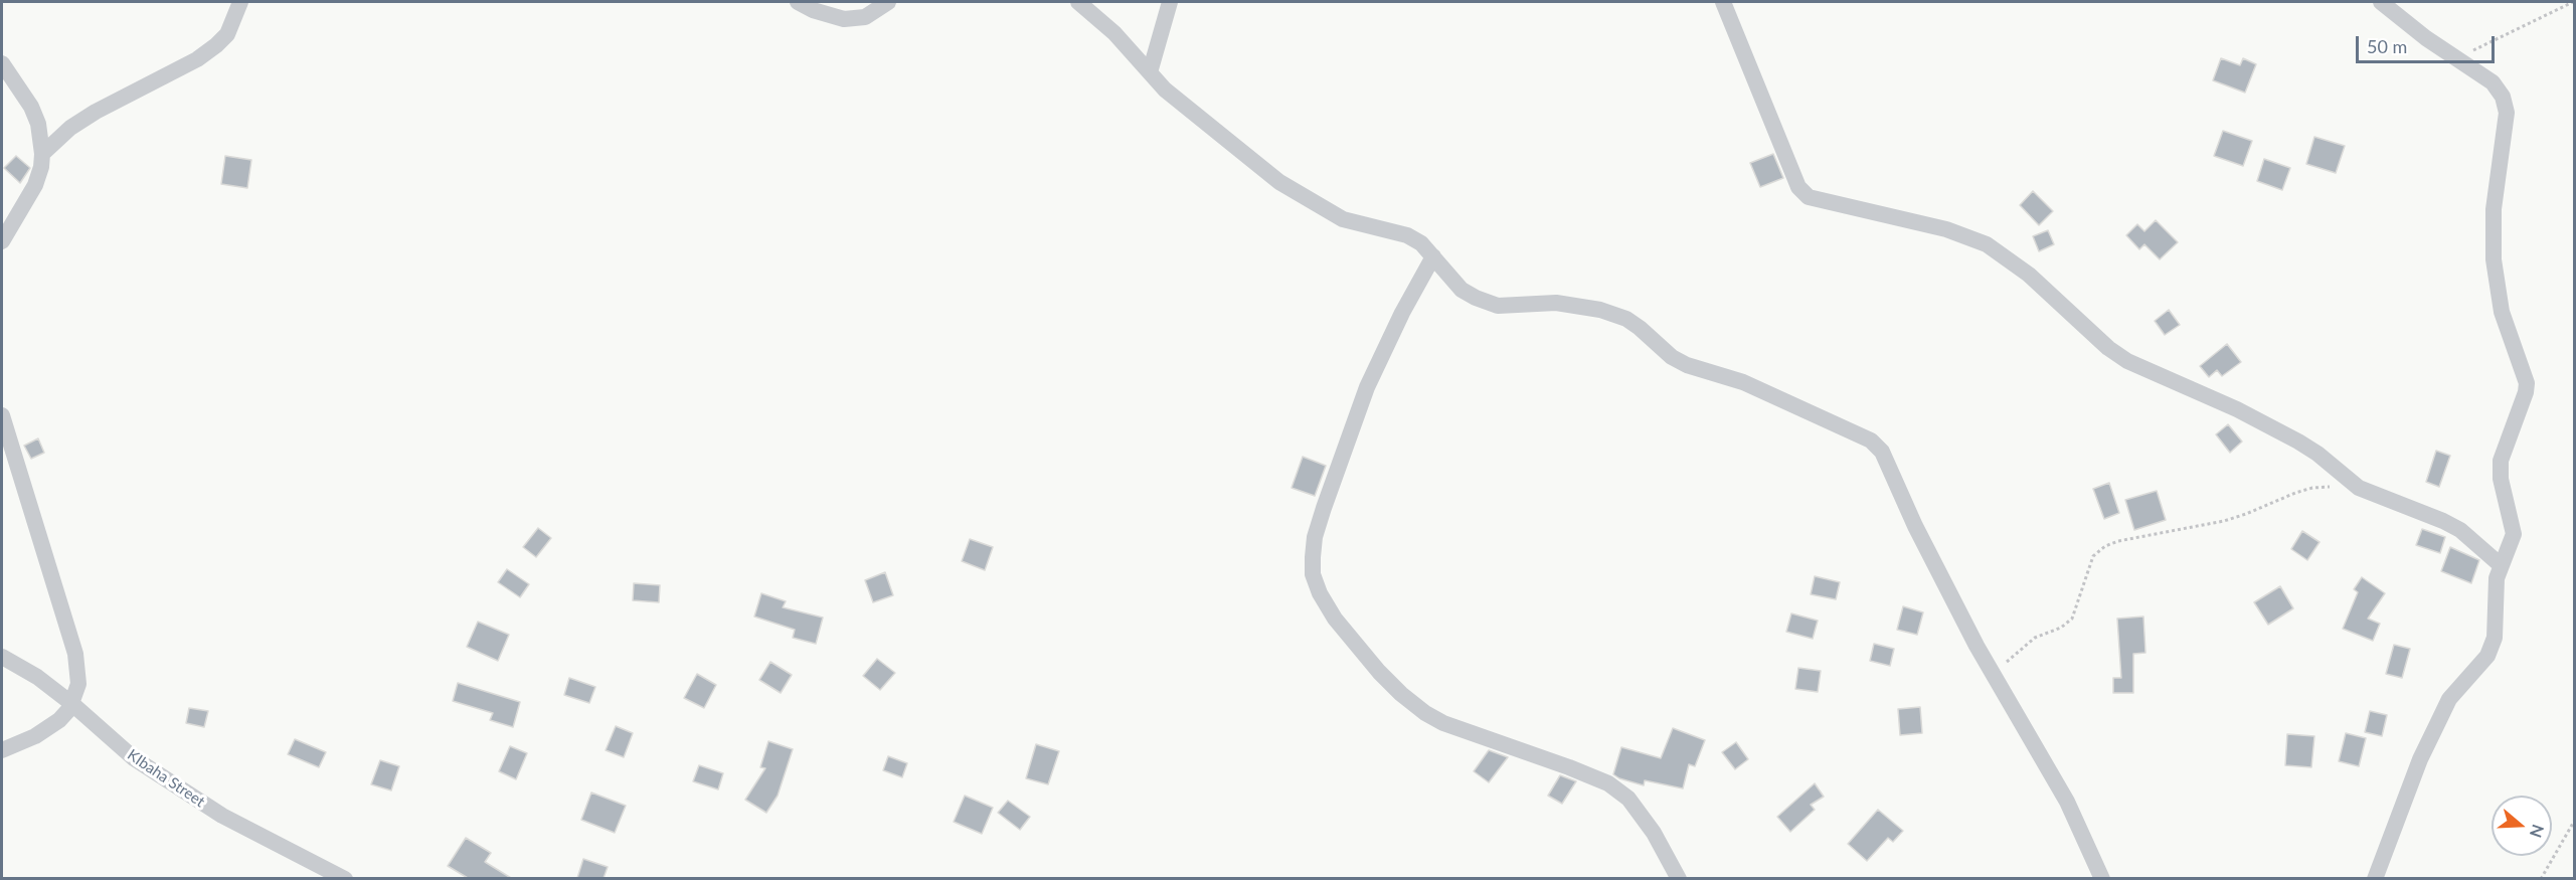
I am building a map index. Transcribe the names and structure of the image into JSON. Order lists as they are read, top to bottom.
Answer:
{
  "streets": {
    "street": ["KIbaha Street"]
  },
  "scale_bar": "50 m",
  "north": "right"
}
